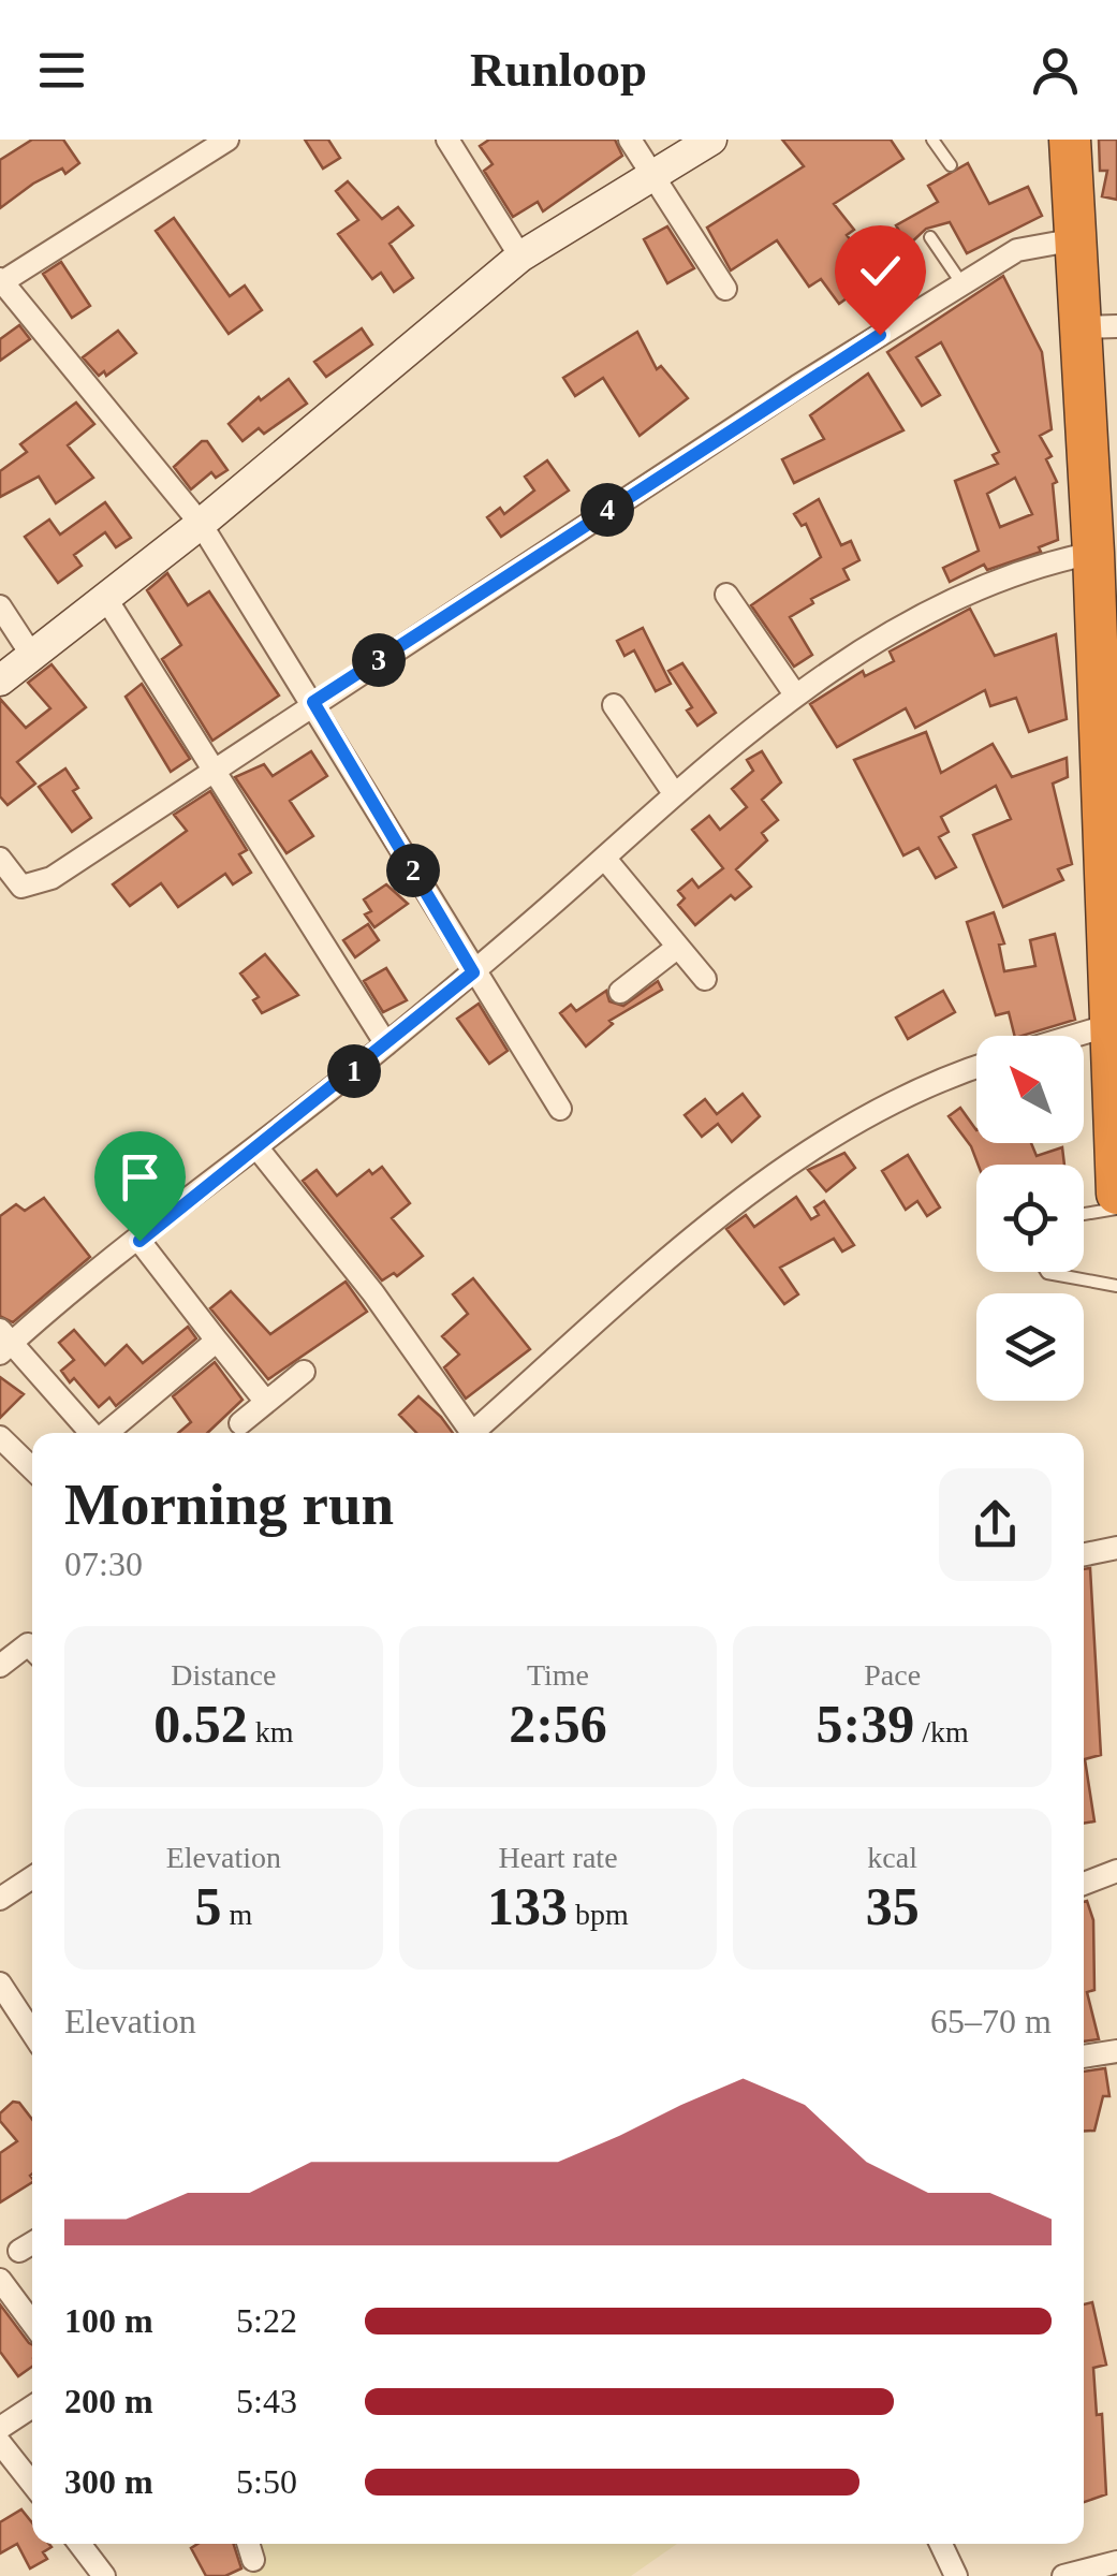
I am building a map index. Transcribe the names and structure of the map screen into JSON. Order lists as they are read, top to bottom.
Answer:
{
  "north": "top left",
  "page": {
    "header": "Runloop",
    "pins": [
      "4",
      "3",
      "2",
      "1"
    ],
    "heading": ["Morning run", "07:30"],
    "stats": [
      ["Distance", "0.52 km"],
      ["Time", "2:56"],
      ["Pace", "5:39 /km"],
      ["Elevation", "5 m"],
      ["Heart rate", "133 bpm"],
      ["kcal", "35"]
    ],
    "chart": ["Elevation", "65–70 m"],
    "list": [
      {
        "name": "100 m",
        "note": "5:22"
      },
      {
        "name": "200 m",
        "note": "5:43"
      },
      {
        "name": "300 m",
        "note": "5:50"
      }
    ]
  }
}
